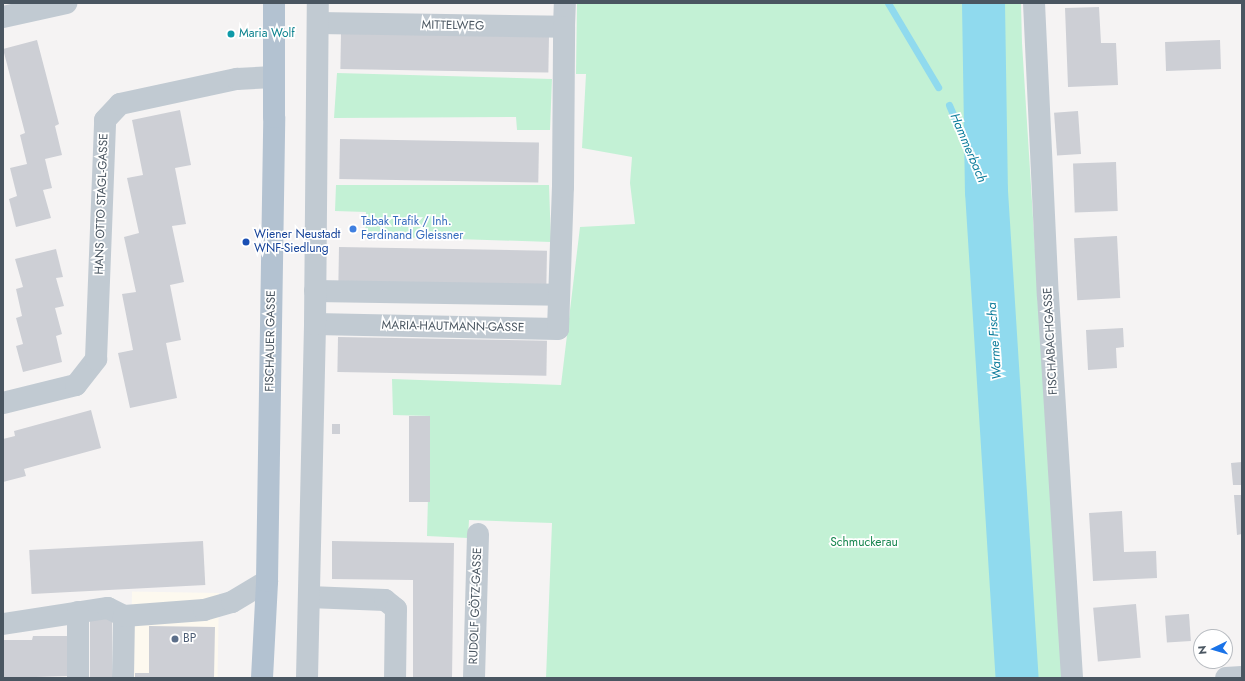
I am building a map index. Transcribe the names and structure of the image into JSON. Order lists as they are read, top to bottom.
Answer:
{
  "streets": {
    "main road": ["FISCHAUER GASSE"],
    "street": [
      "MITTELWEG",
      "HANS OTTO STAGL-GASSE",
      "MARIA-HAUTMANN-GASSE",
      "FISCHABACHGASSE",
      "RUDOLF GÖTZ-GASSE"
    ]
  },
  "crossings": [
    ["MITTELWEG", "MARIA-HAUTMANN-GASSE"],
    ["HANS OTTO STAGL-GASSE", "FISCHAUER GASSE"]
  ],
  "water": ["Hammerbach", "Warme Fischa"],
  "parks": ["Schmuckerau"],
  "places": [
    "Maria Wolf",
    "Tabak Trafik / Inh. Ferdinand Gleissner",
    "Wiener Neustadt WNF-Siedlung",
    "BP"
  ],
  "north": "left"
}
